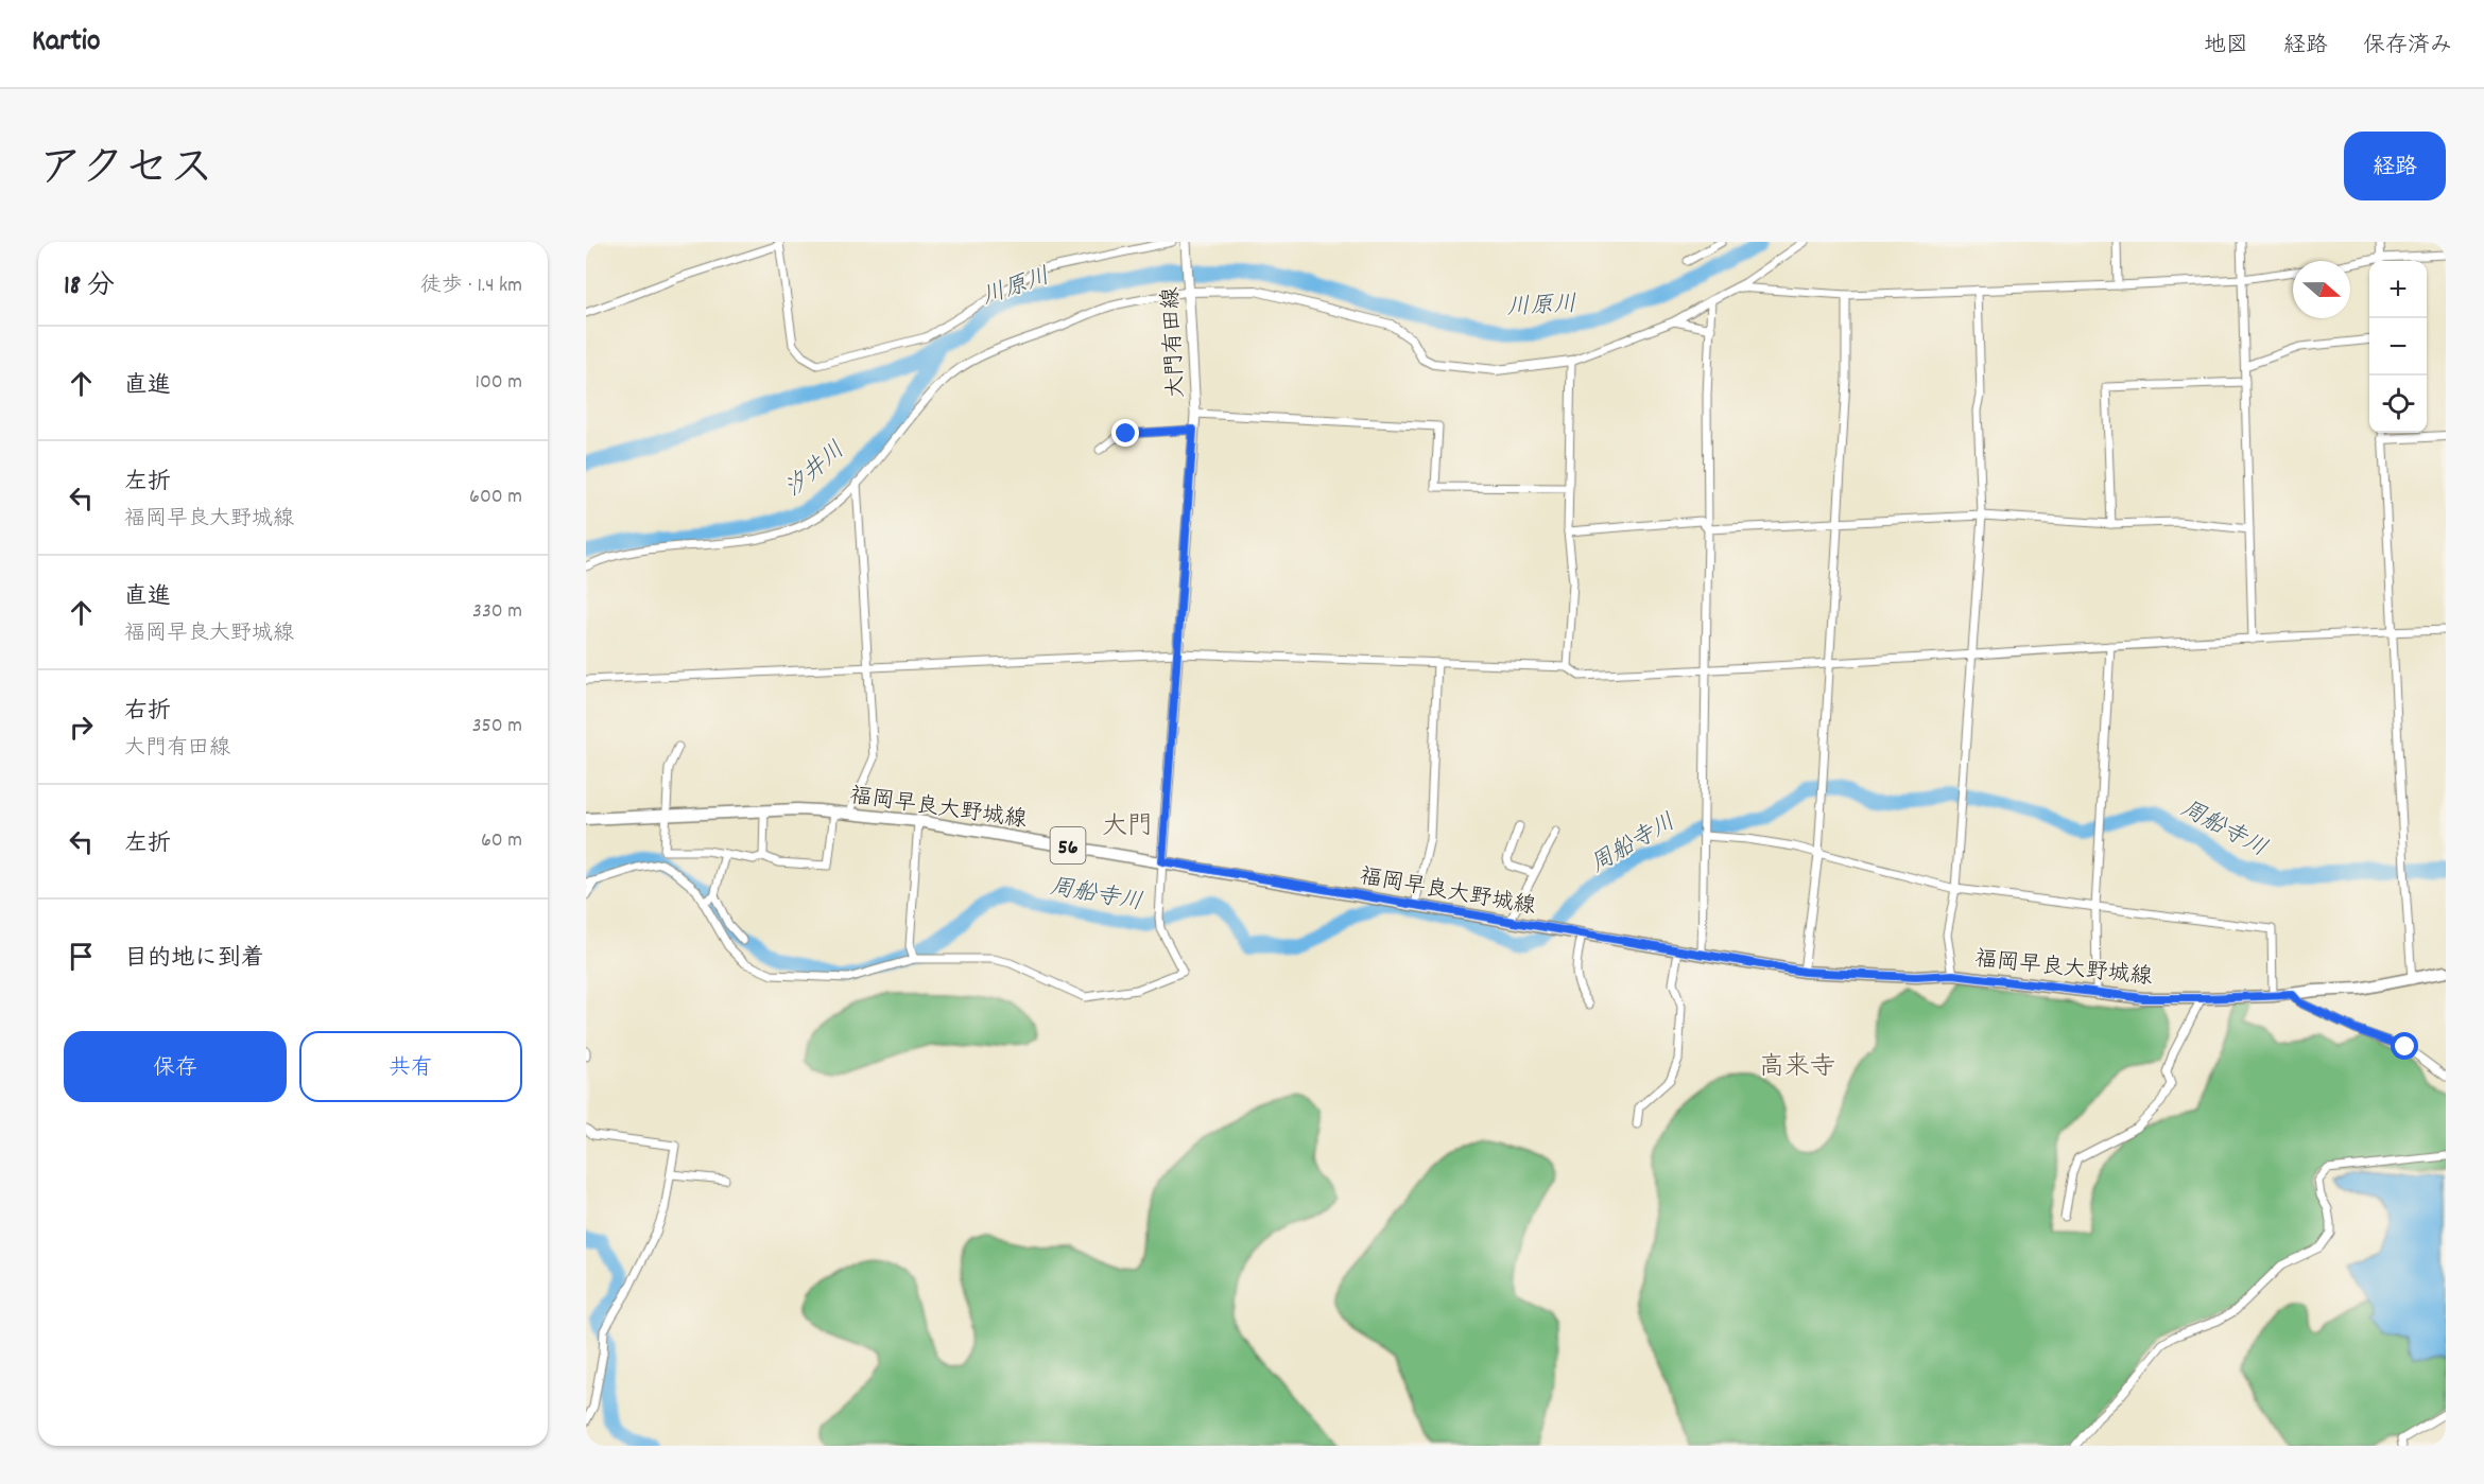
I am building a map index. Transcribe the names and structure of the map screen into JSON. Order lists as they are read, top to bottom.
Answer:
{
  "streets": {
    "main road": ["大門有田線", "福岡早良大野城線", "56"]
  },
  "crossings": [
    ["大門有田線", "福岡早良大野城線"]
  ],
  "districts": ["大門", "高来寺"],
  "water": ["川原川", "汐井川", "周船寺川"],
  "north": "right",
  "page": {
    "header": "Kartio",
    "nav": ["地図", "経路", "保存済み"],
    "title": "アクセス",
    "buttons": [
      "経路",
      ["保存", "共有"]
    ],
    "heading": ["18 分", "徒歩 · 1.4 km"],
    "map_buttons": ["+", "−"],
    "list": [
      ["直進", "100 m"],
      ["左折", "福岡早良大野城線", "600 m"],
      ["直進", "福岡早良大野城線", "330 m"],
      ["右折", "大門有田線", "350 m"],
      ["左折", "60 m"],
      "目的地に到着"
    ]
  }
}
